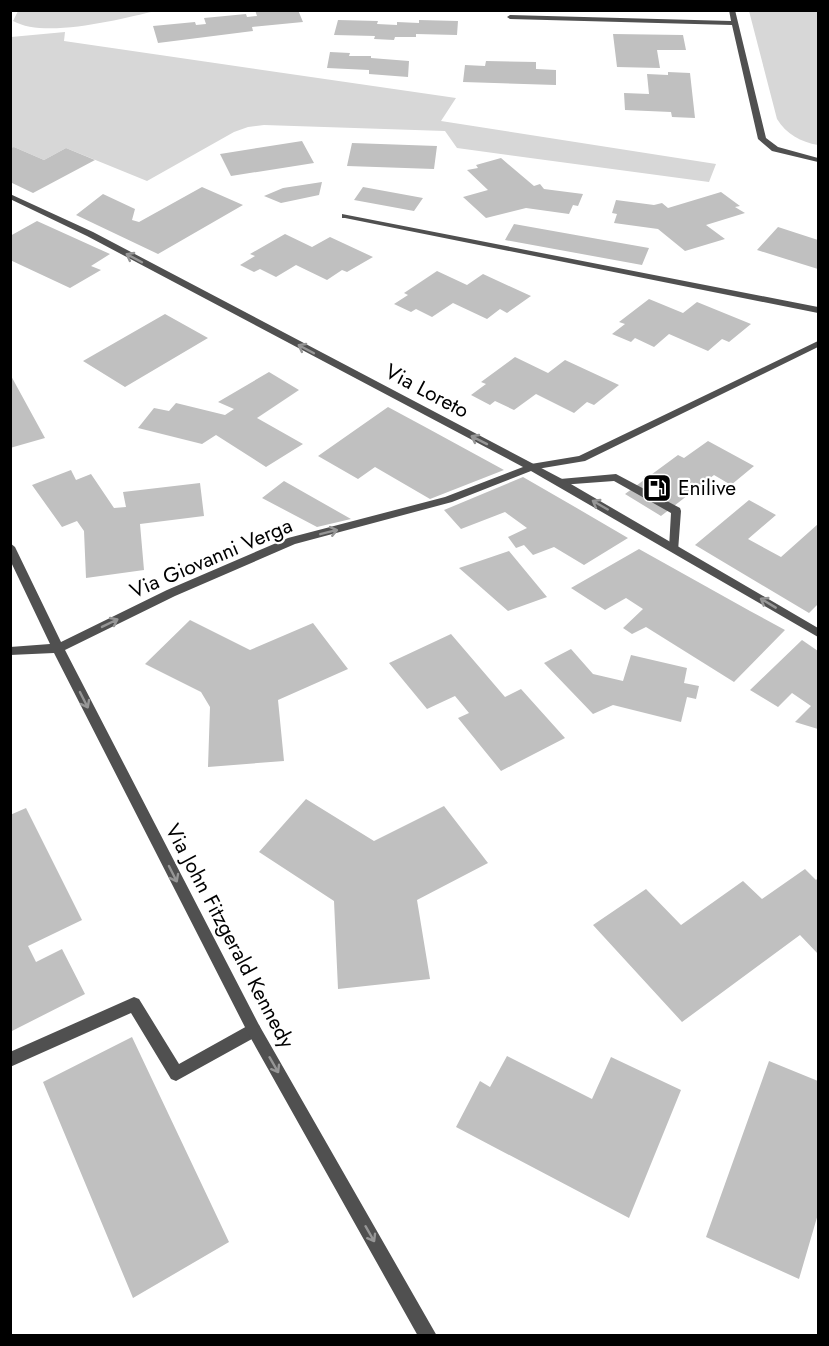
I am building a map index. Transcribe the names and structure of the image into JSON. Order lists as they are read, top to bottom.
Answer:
{
  "streets": {
    "street": ["Via Loreto", "Via Giovanni Verga", "Via John Fitzgerald Kennedy"]
  },
  "crossings": [
    ["Via Loreto", "Via Giovanni Verga"],
    ["Via Giovanni Verga", "Via John Fitzgerald Kennedy"]
  ],
  "one_way": ["Via Loreto", "Via Giovanni Verga", "Via John Fitzgerald Kennedy"],
  "places": {
    "fuel station": ["Enilive"]
  }
}
